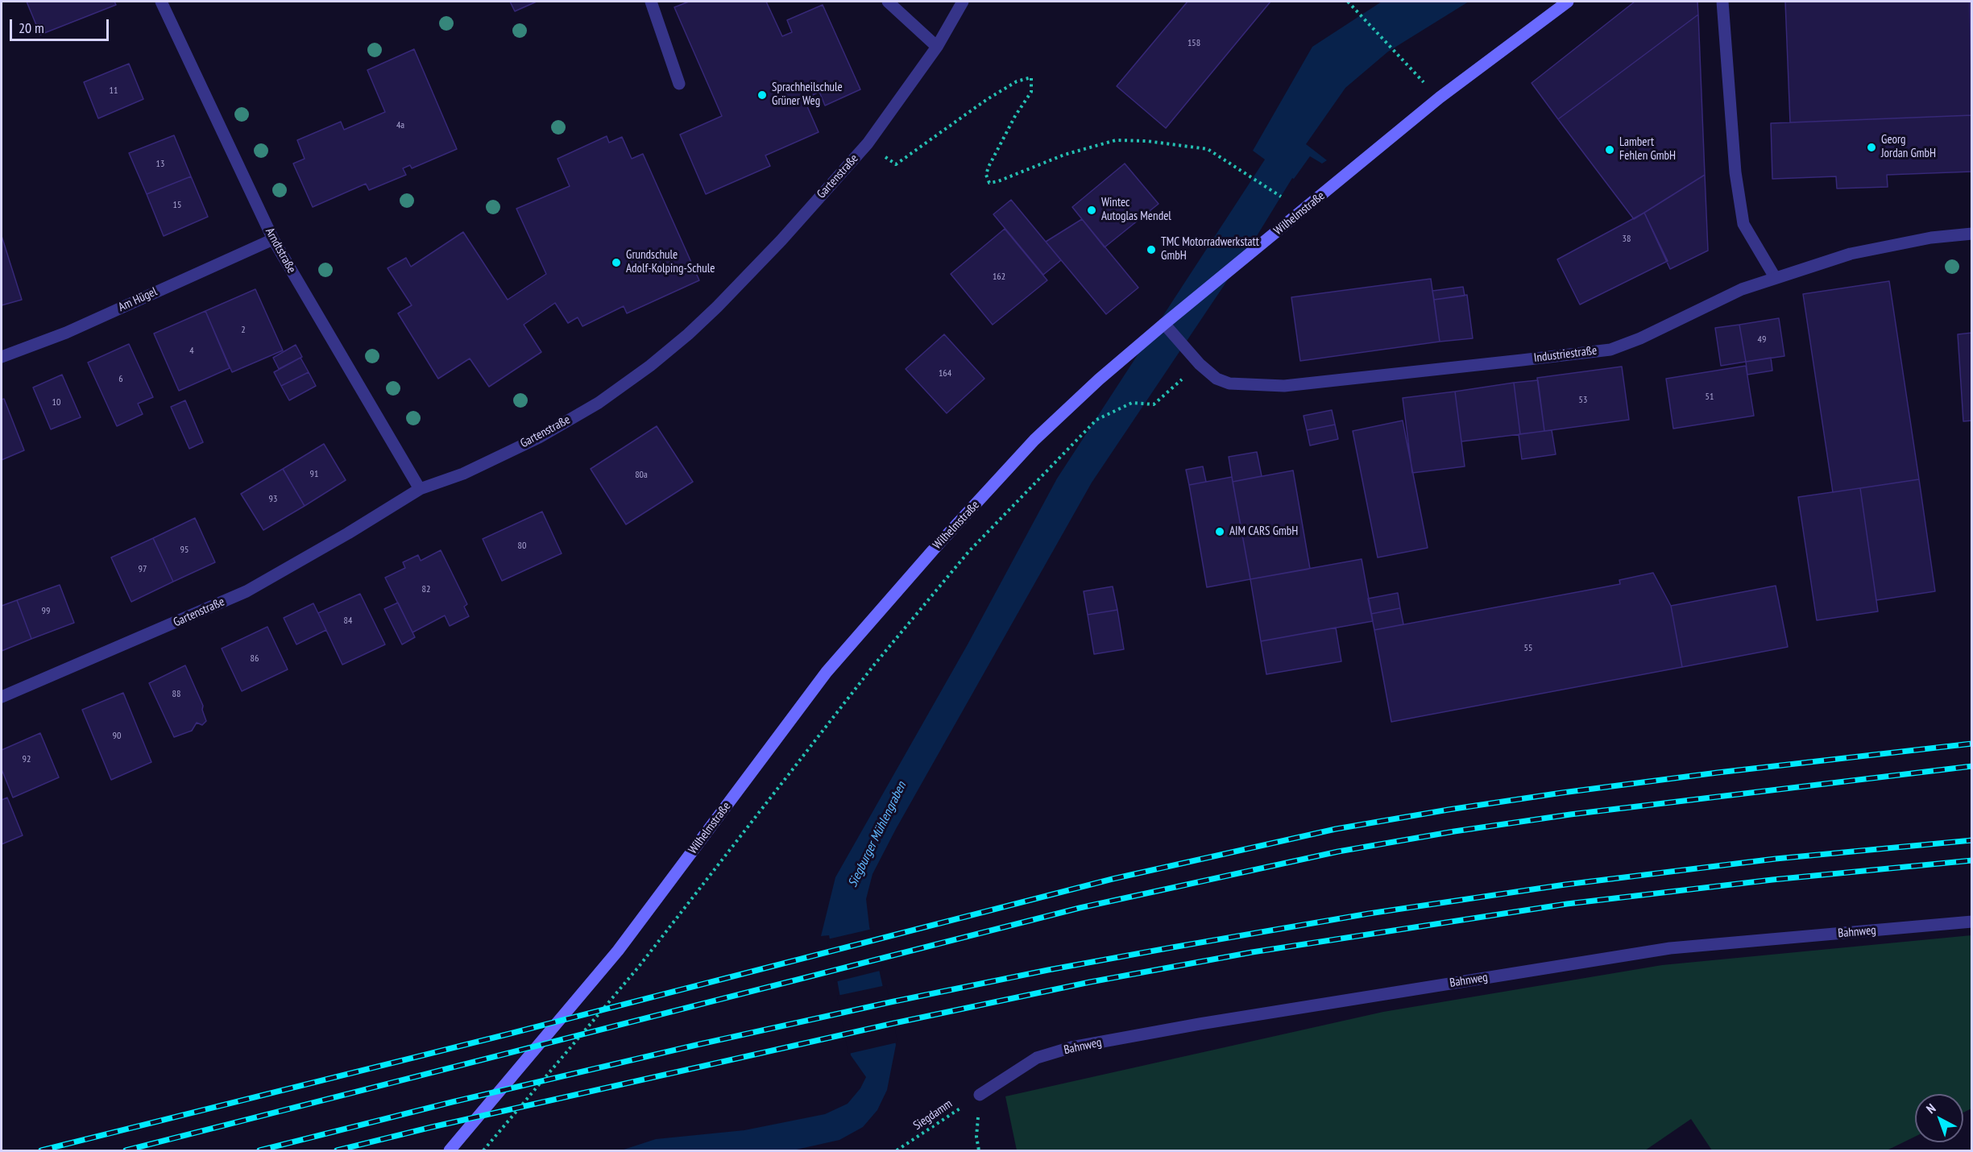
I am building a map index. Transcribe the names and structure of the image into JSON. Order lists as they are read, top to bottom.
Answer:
{
  "streets": {
    "main road": ["Wilhelmstraße"],
    "street": [
      "Gartenstraße",
      "Arndtstraße",
      "Am Hügel",
      "Industriestraße",
      "Bahnweg"
    ],
    "path": ["Siegdamm"]
  },
  "crossings": [
    ["Gartenstraße", "Arndtstraße"],
    ["Wilhelmstraße", "Industriestraße"],
    ["Arndtstraße", "Am Hügel"],
    ["Bahnweg", "Siegdamm"]
  ],
  "water": ["Siegburger Mühlengraben"],
  "places": [
    "Sprachheilschule Grüner Weg",
    "Georg Jordan GmbH",
    "Lambert Fehlen GmbH",
    "Wintec Autoglas Mendel",
    "TMC Motorradwerkstatt GmbH",
    "Grundschule Adolf-Kolping-Schule",
    "AIM CARS GmbH"
  ],
  "house_numbers": [
    "158",
    "11",
    "4a",
    "13",
    "15",
    "38",
    "162",
    "2",
    "49",
    "4",
    "164",
    "6",
    "51",
    "53",
    "10",
    "91",
    "80a",
    "93",
    "80",
    "95",
    "97",
    "82",
    "99",
    "84",
    "55",
    "86",
    "88",
    "90",
    "92"
  ],
  "scale_bar": "20 m",
  "north": "top left"
}
